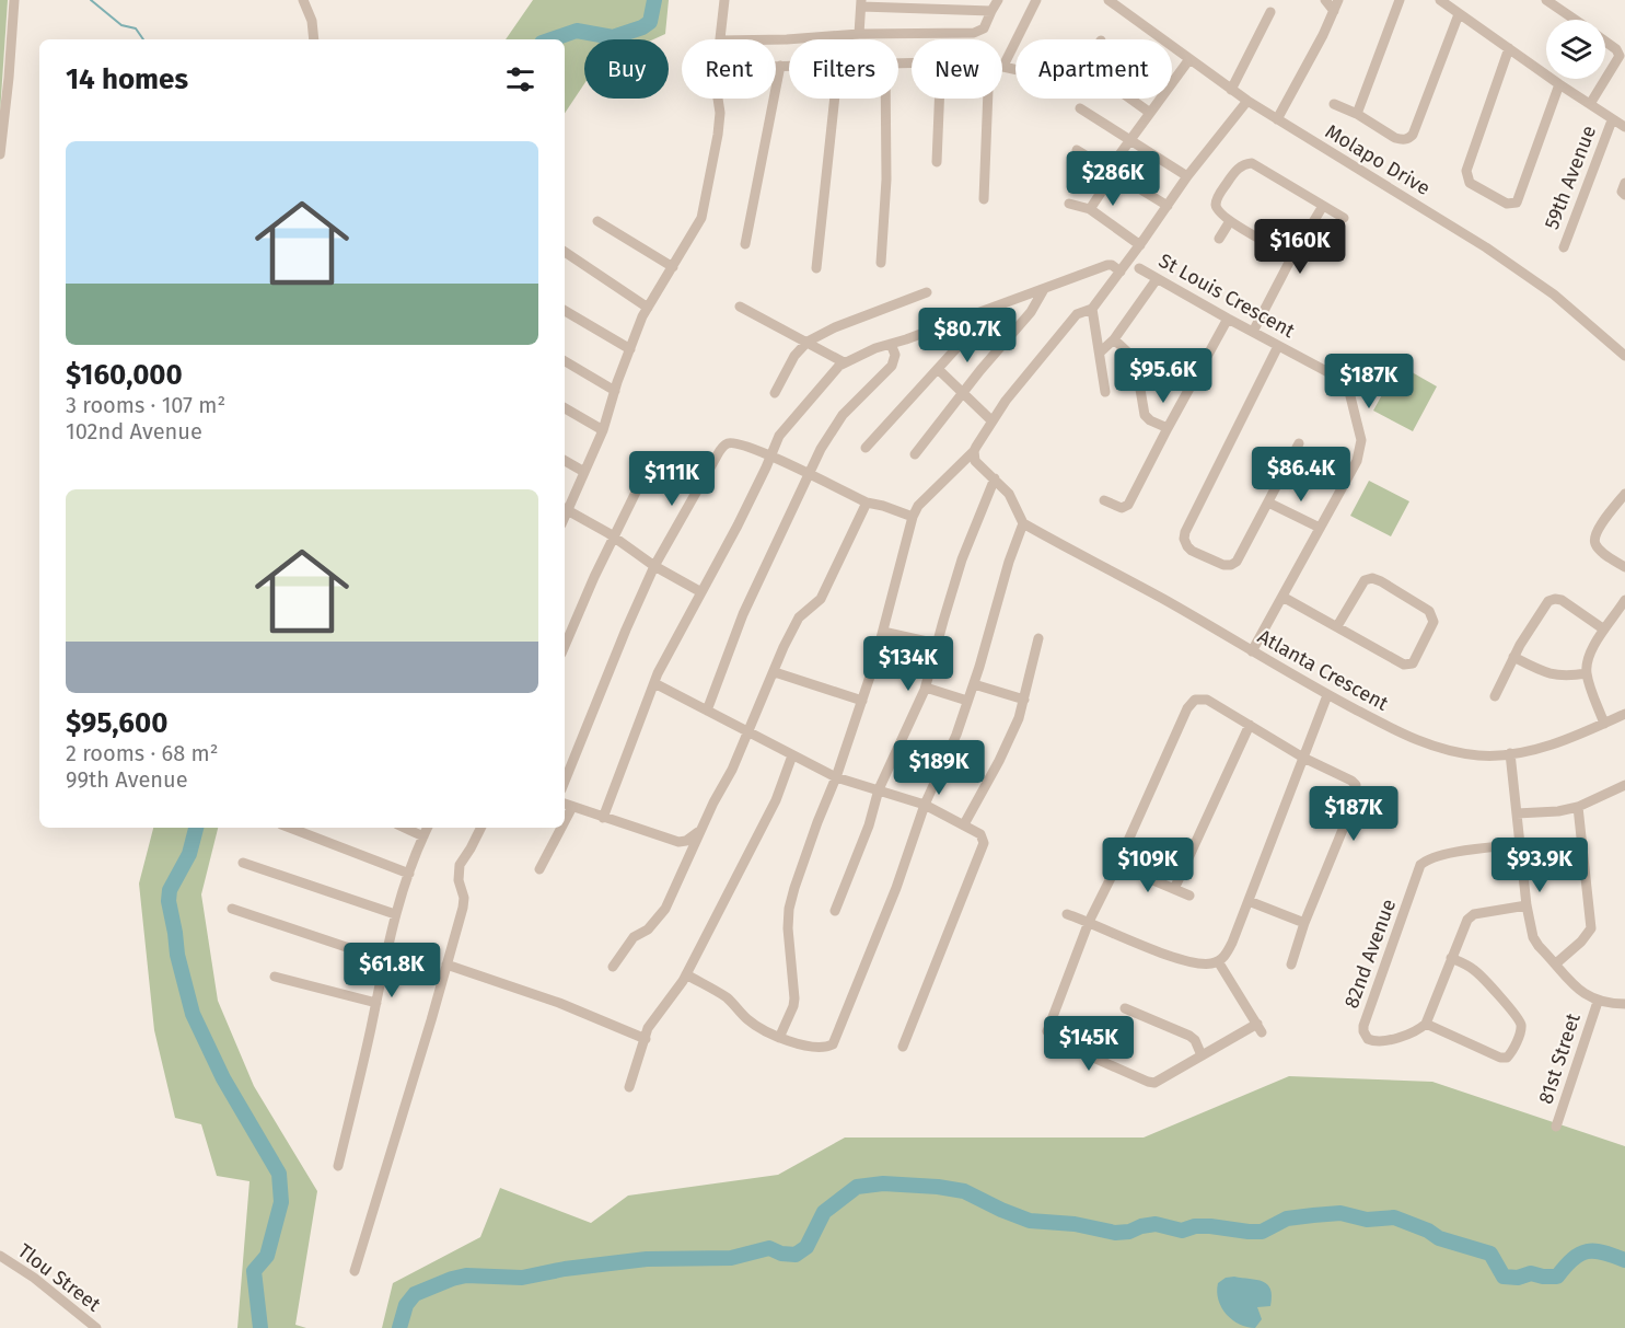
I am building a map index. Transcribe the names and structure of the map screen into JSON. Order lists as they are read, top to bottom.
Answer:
{
  "streets": {
    "street": [
      "Molapo Drive",
      "59th Avenue",
      "St Louis Crescent",
      "Atlanta Crescent",
      "82nd Avenue",
      "81st Street",
      "Tlou Street"
    ]
  },
  "crossings": [
    ["St Louis Crescent", "Atlanta Crescent"]
  ],
  "page": {
    "chip": [
      "Buy",
      "Rent",
      "Filters",
      "New",
      "Apartment"
    ],
    "heading": "14 homes",
    "list": [
      {
        "name": "$160,000",
        "note": "3 rooms · 107 m² · 102nd Avenue"
      },
      {
        "name": "$95,600",
        "note": "2 rooms · 68 m² · 99th Avenue"
      }
    ],
    "price": [
      "$286K",
      "$160K",
      "$80.7K",
      "$95.6K",
      "$187K",
      "$86.4K",
      "$111K",
      "$134K",
      "$189K",
      "$187K",
      "$109K",
      "$93.9K",
      "$61.8K",
      "$145K"
    ]
  }
}
